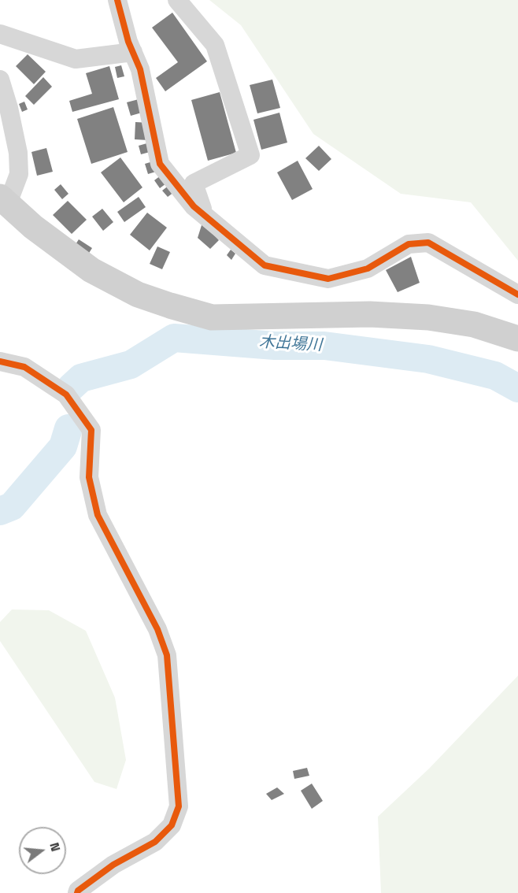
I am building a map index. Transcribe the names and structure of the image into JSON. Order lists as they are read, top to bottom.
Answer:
{
  "water": ["木出場川"],
  "north": "right"
}
